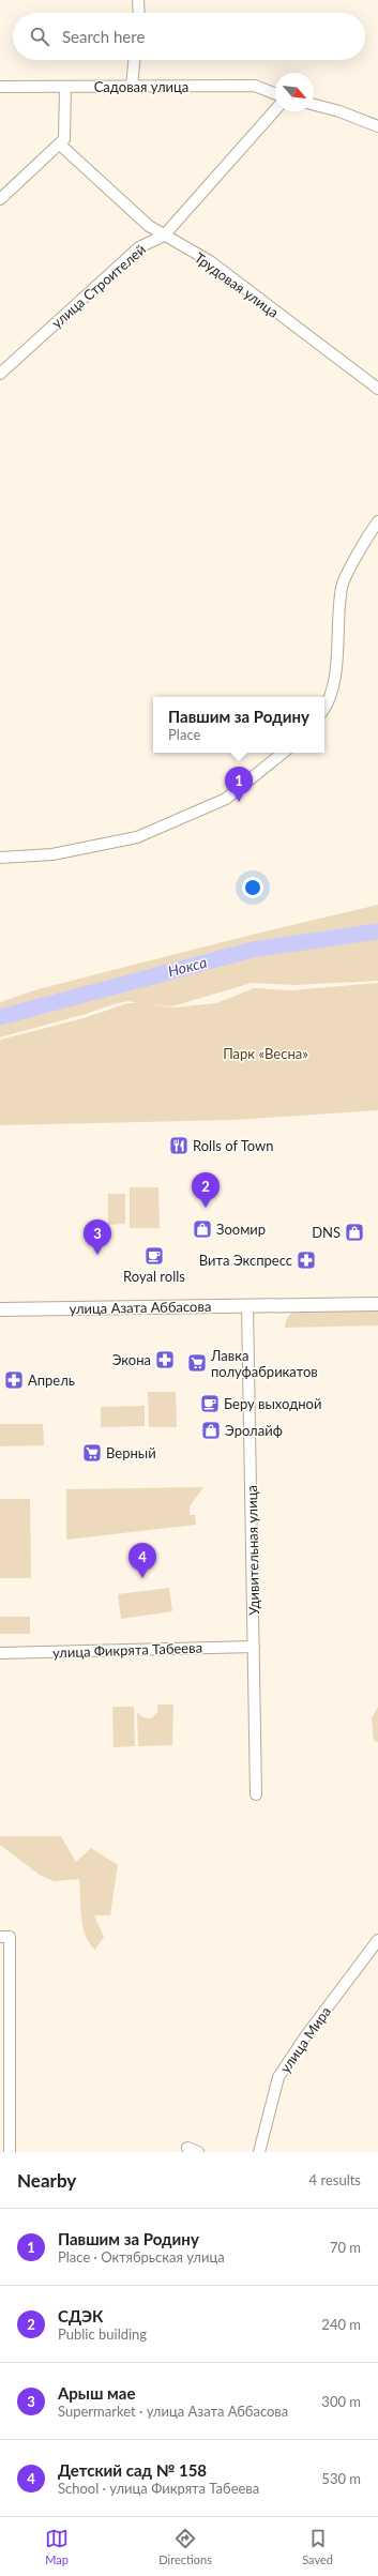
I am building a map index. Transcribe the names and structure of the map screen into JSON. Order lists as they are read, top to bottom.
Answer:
{
  "streets": {
    "street": [
      "Садовая улица",
      "Трудовая улица",
      "улица Строителей",
      "улица Азата Аббасова",
      "Удивительная улица",
      "улица Фикрята Табеева",
      "улица Мира"
    ]
  },
  "crossings": [
    ["Трудовая улица", "улица Строителей"],
    ["улица Азата Аббасова", "Удивительная улица"],
    ["Удивительная улица", "улица Фикрята Табеева"]
  ],
  "water": ["Нокса"],
  "parks": ["Парк «Весна»"],
  "places": {
    "restaurant": ["Rolls of Town"],
    "shop": ["Зоомир", "DNS", "Эролайф"],
    "cafe": ["Royal rolls", "Беру выходной"],
    "pharmacy": ["Вита Экспресс", "Экона", "Апрель"],
    "supermarket": ["Лавка полуфабрикатов", "Верный"]
  },
  "north": "bottom right",
  "page": {
    "search": "Search here",
    "popup": ["Павшим за Родину", "Place"],
    "pins": [
      "1",
      "2",
      "3",
      "4"
    ],
    "heading": ["Nearby", "4 results"],
    "list": [
      {
        "mark": "1",
        "name": "Павшим за Родину",
        "note": "Place · Октябрьская улица",
        "value": "70 m"
      },
      {
        "mark": "2",
        "name": "СДЭК",
        "note": "Public building",
        "value": "240 m"
      },
      {
        "mark": "3",
        "name": "Арыш мае",
        "note": "Supermarket · улица Азата Аббасова",
        "value": "300 m"
      },
      {
        "mark": "4",
        "name": "Детский сад № 158",
        "note": "School · улица Фикрята Табеева",
        "value": "530 m"
      }
    ],
    "nav": ["Map", "Directions", "Saved"]
  }
}
